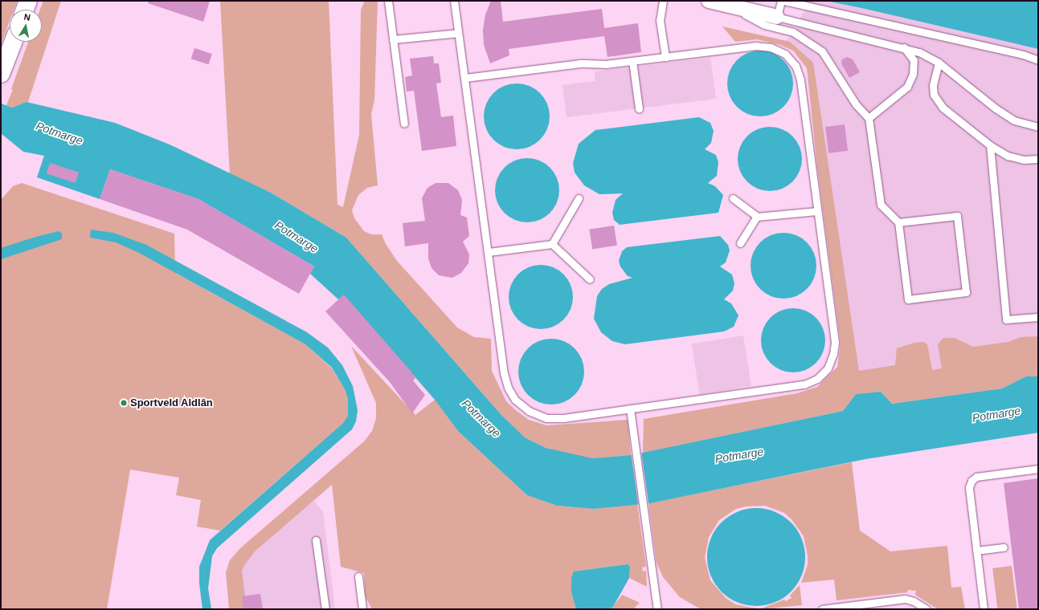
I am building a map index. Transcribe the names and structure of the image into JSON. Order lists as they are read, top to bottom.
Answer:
{
  "water": ["Potmarge"],
  "places": ["Sportveld Aldlân"],
  "north": "top"
}
